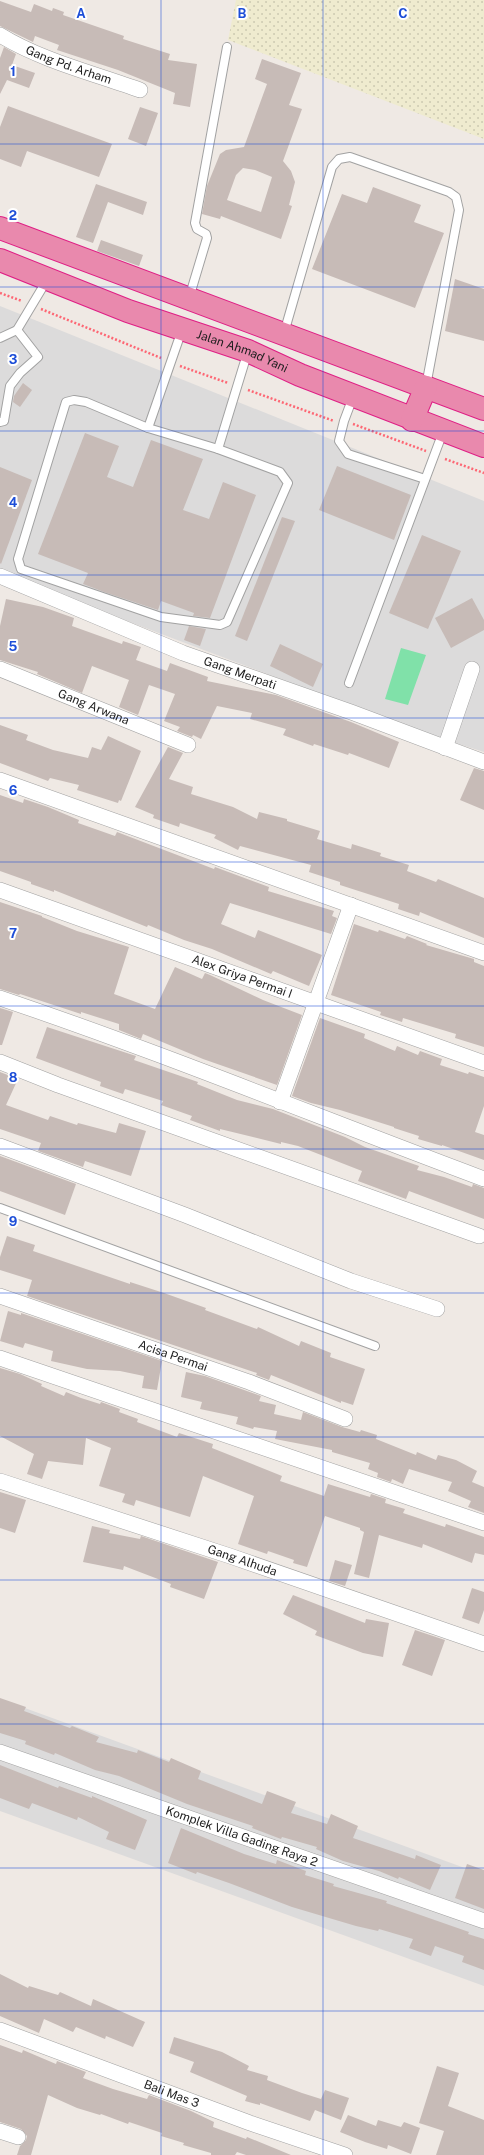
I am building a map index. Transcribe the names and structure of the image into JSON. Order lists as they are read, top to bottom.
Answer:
{
  "streets": {
    "highway": ["Jalan Ahmad Yani"],
    "street": [
      "Gang Pd. Arham",
      "Gang Merpati",
      "Gang Arwana",
      "Alex Griya Permai I",
      "Acisa Permai",
      "Gang Alhuda",
      "Komplek Villa Gading Raya 2",
      "Bali Mas 3"
    ]
  },
  "grid": {
    "columns": ["A", "B", "C"],
    "rows": [
      "1",
      "2",
      "3",
      "4",
      "5",
      "6",
      "7",
      "8",
      "9"
    ]
  }
}
